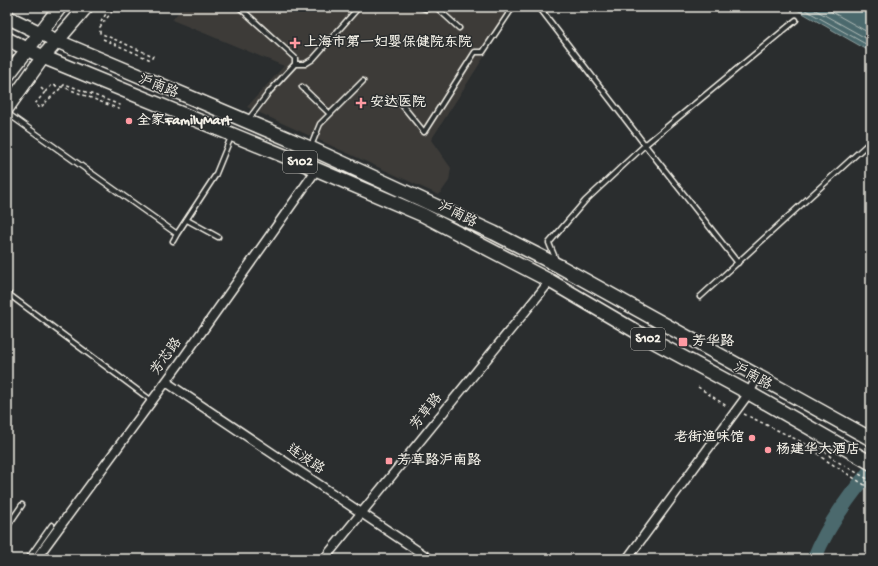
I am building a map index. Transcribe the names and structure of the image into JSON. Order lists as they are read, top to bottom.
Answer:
{
  "streets": {
    "main road": ["沪南路", "S102"],
    "street": ["芳芯路", "芳草路", "连波路"]
  },
  "crossings": [
    ["沪南路", "芳芯路"],
    ["沪南路", "芳草路"],
    ["芳芯路", "连波路"],
    ["芳草路", "连波路"]
  ],
  "places": {
    "health": ["上海市第一妇婴保健院东院", "安达医院"],
    "other": ["全家FamilyMart", "老街渔味馆", "杨建华大酒店"],
    "transit": ["芳华路", "芳草路沪南路"]
  }
}
